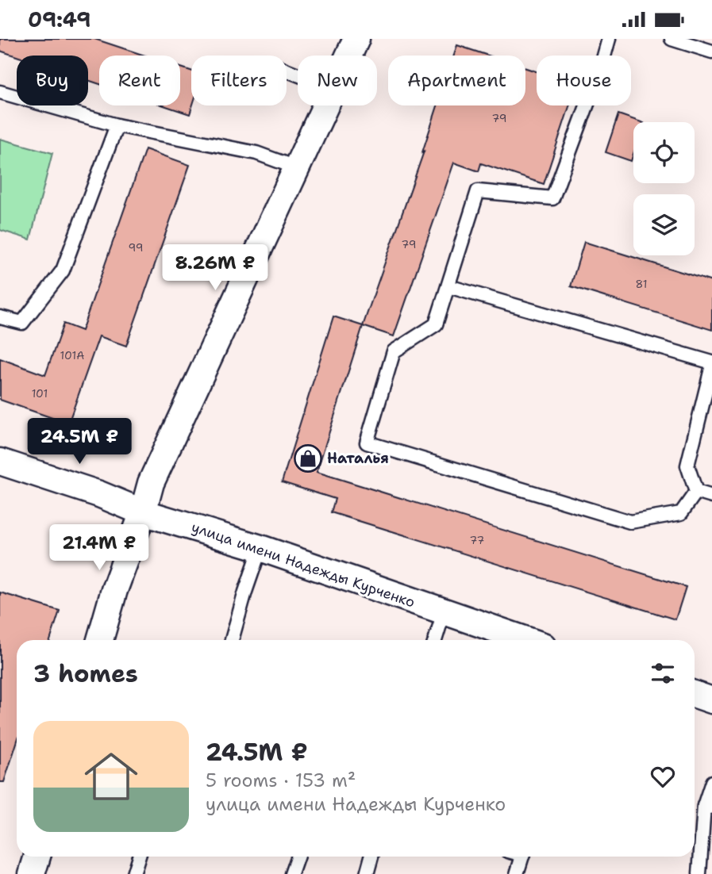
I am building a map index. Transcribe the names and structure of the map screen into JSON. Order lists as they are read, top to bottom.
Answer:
{
  "streets": {
    "street": ["улица имени Надежды Курченко"]
  },
  "places": {
    "shop": ["Наталья"]
  },
  "house_numbers": [
    "79",
    "79",
    "99",
    "81",
    "101А",
    "101",
    "77"
  ],
  "page": {
    "status": "09:49",
    "chip": [
      "Buy",
      "Rent",
      "Filters",
      "New",
      "Apartment",
      "House"
    ],
    "price": ["8.26M ₽", "24.5M ₽", "21.4M ₽"],
    "heading": "3 homes",
    "list": [
      {
        "name": "24.5M ₽",
        "note": "5 rooms · 153 m² · улица имени Надежды Курченко"
      }
    ]
  }
}
